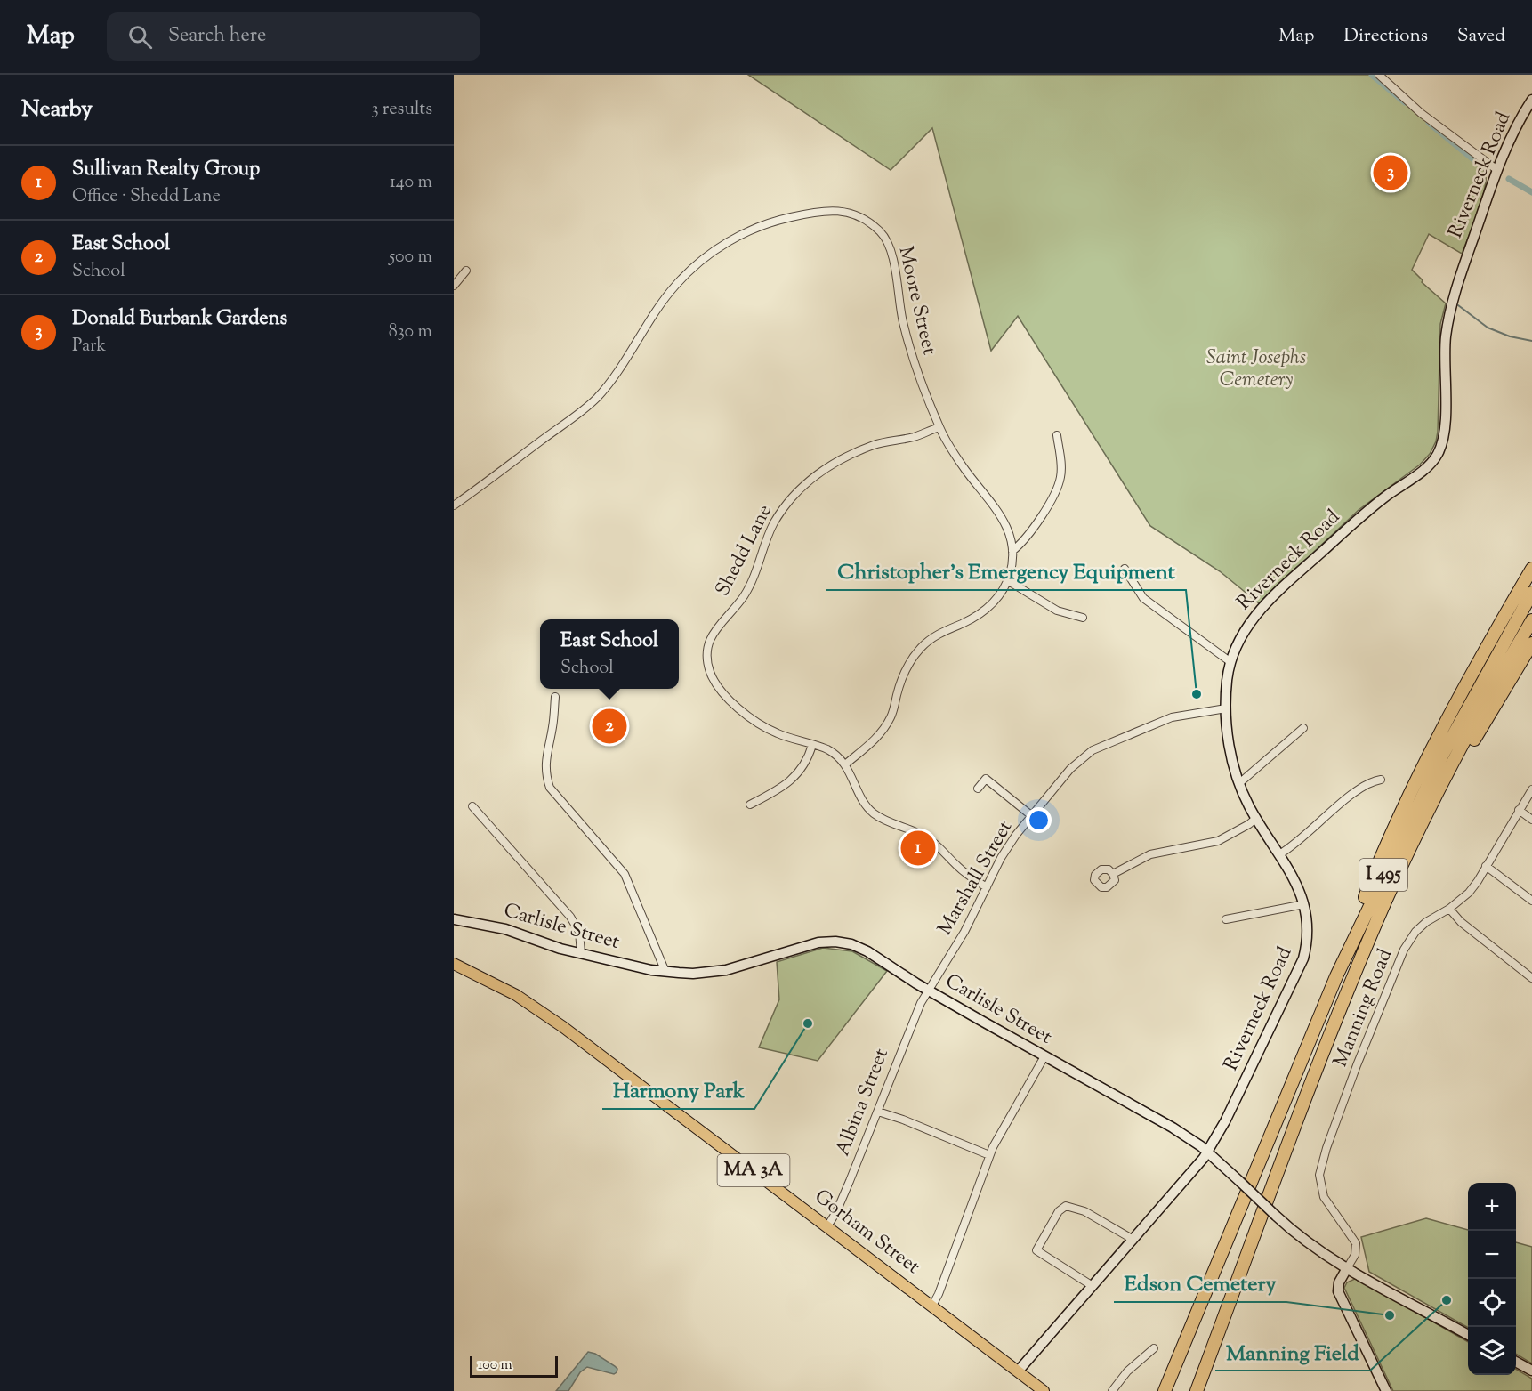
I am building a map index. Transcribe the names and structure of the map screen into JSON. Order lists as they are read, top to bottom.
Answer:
{
  "streets": {
    "highway": ["I 495"],
    "main road": [
      "Riverneck Road",
      "Carlisle Street",
      "MA 3A",
      "Gorham Street"
    ],
    "street": [
      "Moore Street",
      "Shedd Lane",
      "Marshall Street",
      "Manning Road",
      "Albina Street"
    ]
  },
  "crossings": [
    ["Riverneck Road", "Marshall Street"],
    ["Riverneck Road", "Carlisle Street"],
    ["Riverneck Road", "Gorham Street"],
    ["Moore Street", "Shedd Lane"],
    ["Shedd Lane", "Marshall Street"],
    ["Marshall Street", "Carlisle Street"],
    ["Marshall Street", "Albina Street"],
    ["Carlisle Street", "Manning Road"],
    ["Carlisle Street", "Albina Street"],
    ["Albina Street", "Gorham Street"]
  ],
  "parks": ["Saint Josephs Cemetery"],
  "places": [
    "Christopher's Emergency Equipment",
    "Harmony Park",
    "Manning Field",
    "Edson Cemetery"
  ],
  "scale_bar": "100 m",
  "page": {
    "header": "Map",
    "search": "Search here",
    "nav": ["Map", "Directions", "Saved"],
    "heading": ["Nearby", "3 results"],
    "list": [
      {
        "mark": "1",
        "name": "Sullivan Realty Group",
        "note": "Office · Shedd Lane",
        "value": "140 m"
      },
      {
        "mark": "2",
        "name": "East School",
        "note": "School",
        "value": "500 m"
      },
      {
        "mark": "3",
        "name": "Donald Burbank Gardens",
        "note": "Park",
        "value": "830 m"
      }
    ],
    "pins": ["3", "2", "1"],
    "popup": ["East School", "School"],
    "map_buttons": ["+", "−"],
    "scale": "100 m"
  }
}
